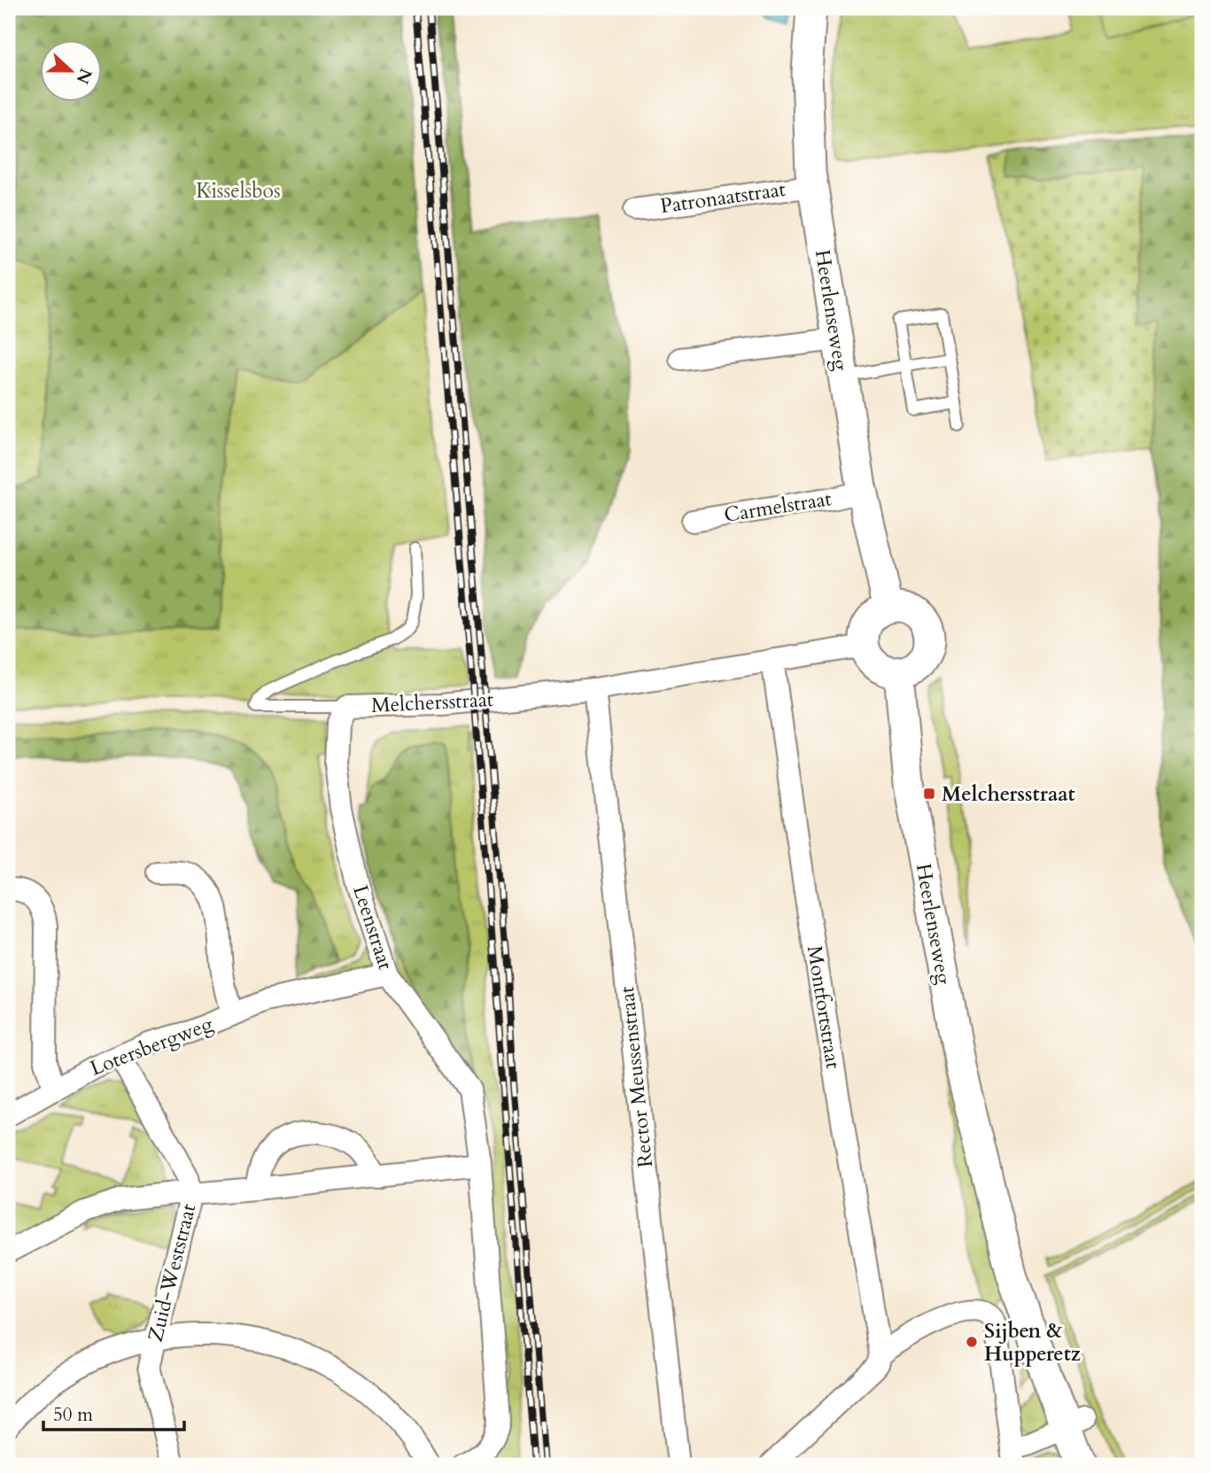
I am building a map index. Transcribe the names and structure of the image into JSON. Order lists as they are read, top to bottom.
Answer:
{
  "streets": {
    "main road": ["Heerlenseweg"],
    "street": [
      "Patronaatstraat",
      "Carmelstraat",
      "Melchersstraat",
      "Leenstraat",
      "Montfortstraat",
      "Lotersbergweg",
      "Rector Meussenstraat",
      "Zuid-Weststraat"
    ]
  },
  "crossings": [
    ["Patronaatstraat", "Heerlenseweg"],
    ["Heerlenseweg", "Carmelstraat"],
    ["Heerlenseweg", "Melchersstraat"],
    ["Melchersstraat", "Leenstraat"],
    ["Melchersstraat", "Montfortstraat"],
    ["Melchersstraat", "Rector Meussenstraat"],
    ["Leenstraat", "Lotersbergweg"],
    ["Lotersbergweg", "Zuid-Weststraat"]
  ],
  "parks": ["Kisselsbos"],
  "places": {
    "transit": ["Melchersstraat"],
    "other": ["Sijben & Hupperetz"]
  },
  "scale_bar": "50 m",
  "north": "right"
}
